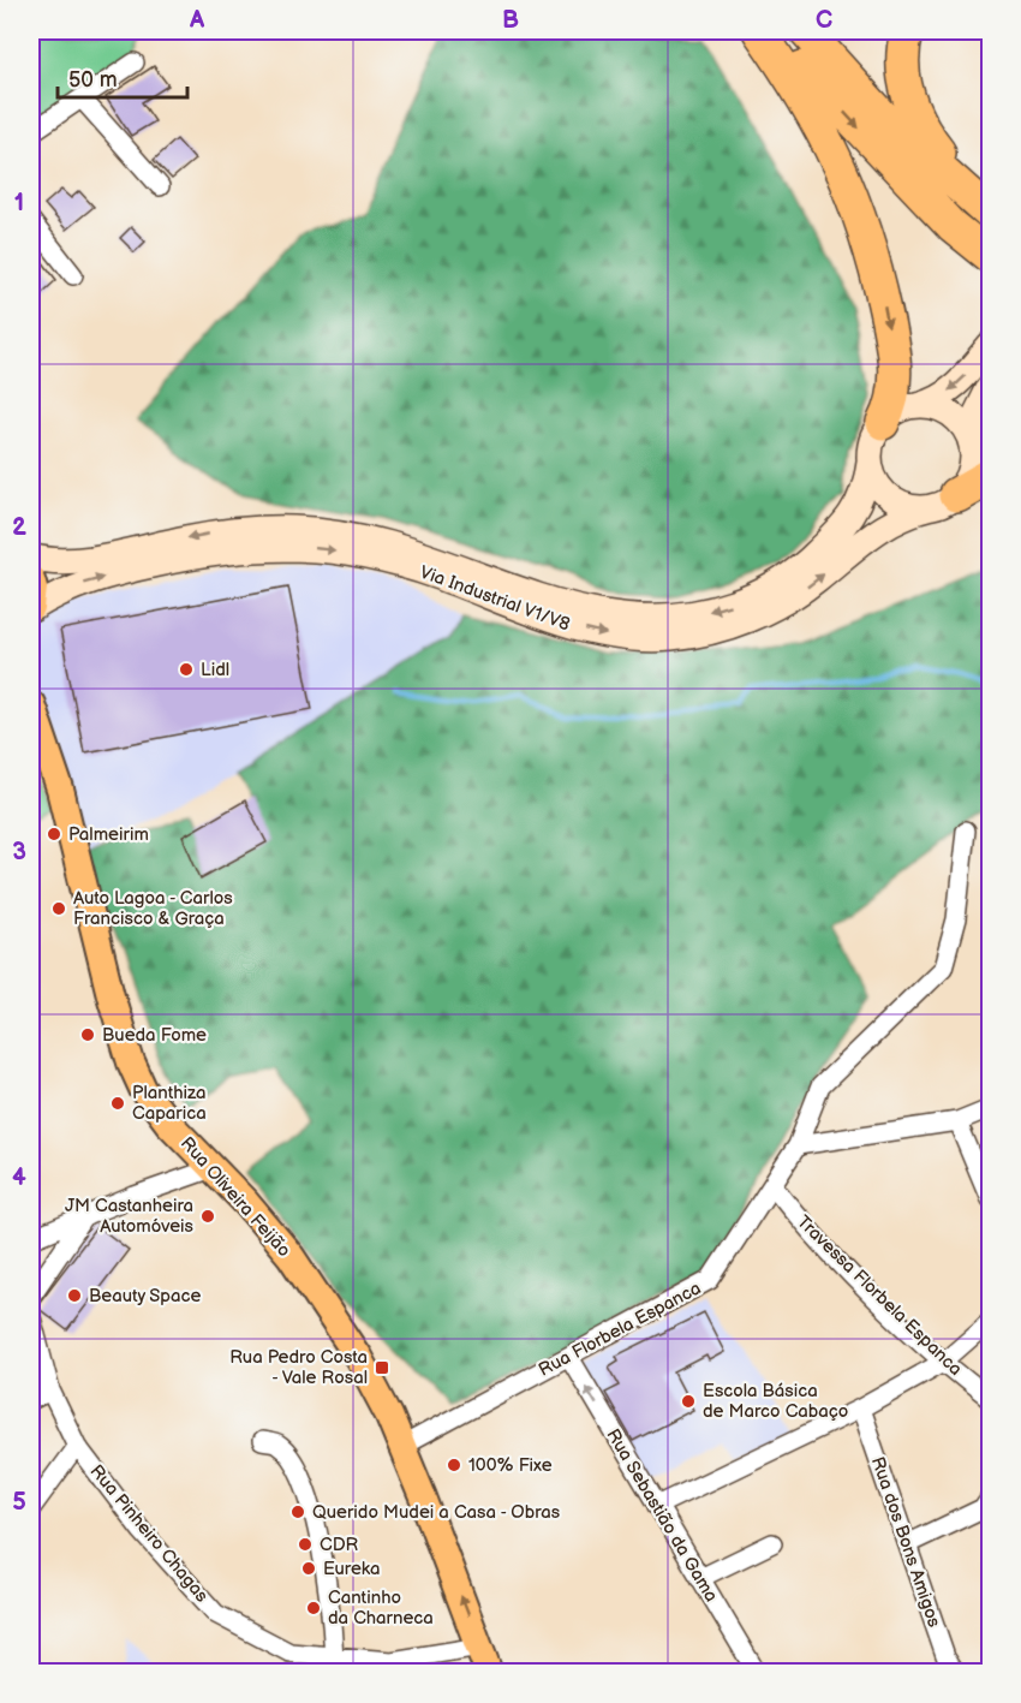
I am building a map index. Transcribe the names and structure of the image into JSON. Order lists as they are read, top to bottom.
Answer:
{
  "streets": {
    "main road": ["Via Industrial V1/V8", "Rua Oliveira Feijão"],
    "street": [
      "Travessa Florbela Espanca",
      "Rua Florbela Espanca",
      "Rua Sebastião da Gama",
      "Rua Pinheiro Chagas",
      "Rua dos Bons Amigos"
    ]
  },
  "crossings": [
    ["Rua Oliveira Feijão", "Rua Florbela Espanca"],
    ["Rua Oliveira Feijão", "Rua Pinheiro Chagas"],
    ["Travessa Florbela Espanca", "Rua Florbela Espanca"],
    ["Rua Florbela Espanca", "Rua Sebastião da Gama"]
  ],
  "one_way": ["Rua Sebastião da Gama"],
  "places": {
    "other": [
      "Lidl",
      "Palmeirim",
      "Auto Lagoa - Carlos Francisco & Graça",
      "Bueda Fome",
      "Planthiza Caparica",
      "JM Castanheira Automóveis",
      "Beauty Space",
      "Escola Básica de Marco Cabaço",
      "100% Fixe",
      "Querido Mudei a Casa - Obras",
      "CDR",
      "Eureka",
      "Cantinho da Charneca"
    ],
    "transit": ["Rua Pedro Costa - Vale Rosal"]
  },
  "scale_bar": "50 m",
  "grid": {
    "columns": ["A", "B", "C"],
    "rows": [
      "1",
      "2",
      "3",
      "4",
      "5"
    ]
  }
}
